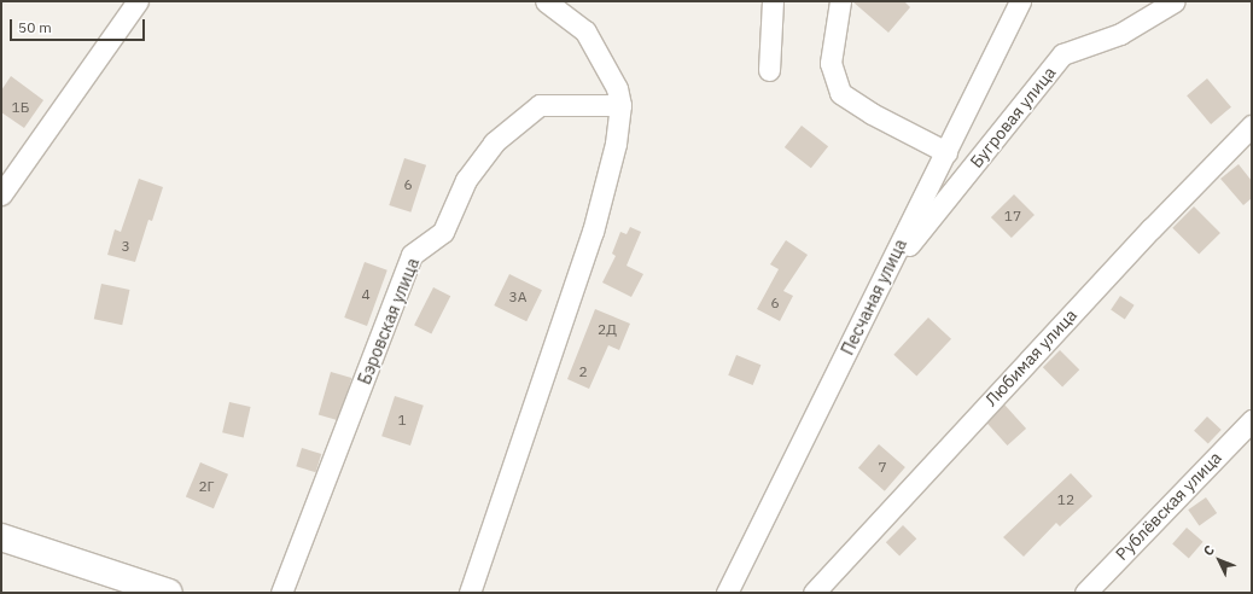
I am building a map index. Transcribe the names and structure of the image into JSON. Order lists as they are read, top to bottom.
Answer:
{
  "streets": {
    "street": [
      "Бугровая улица",
      "Песчаная улица",
      "Бэровская улица",
      "Любимая улица",
      "Рублёвская улица"
    ]
  },
  "crossings": [
    ["Бугровая улица", "Песчаная улица"]
  ],
  "house_numbers": [
    "1Б",
    "6",
    "17",
    "3",
    "4",
    "3А",
    "6",
    "2Д",
    "2",
    "1",
    "7",
    "2Г",
    "12"
  ],
  "scale_bar": "50 m",
  "north": "top left"
}
